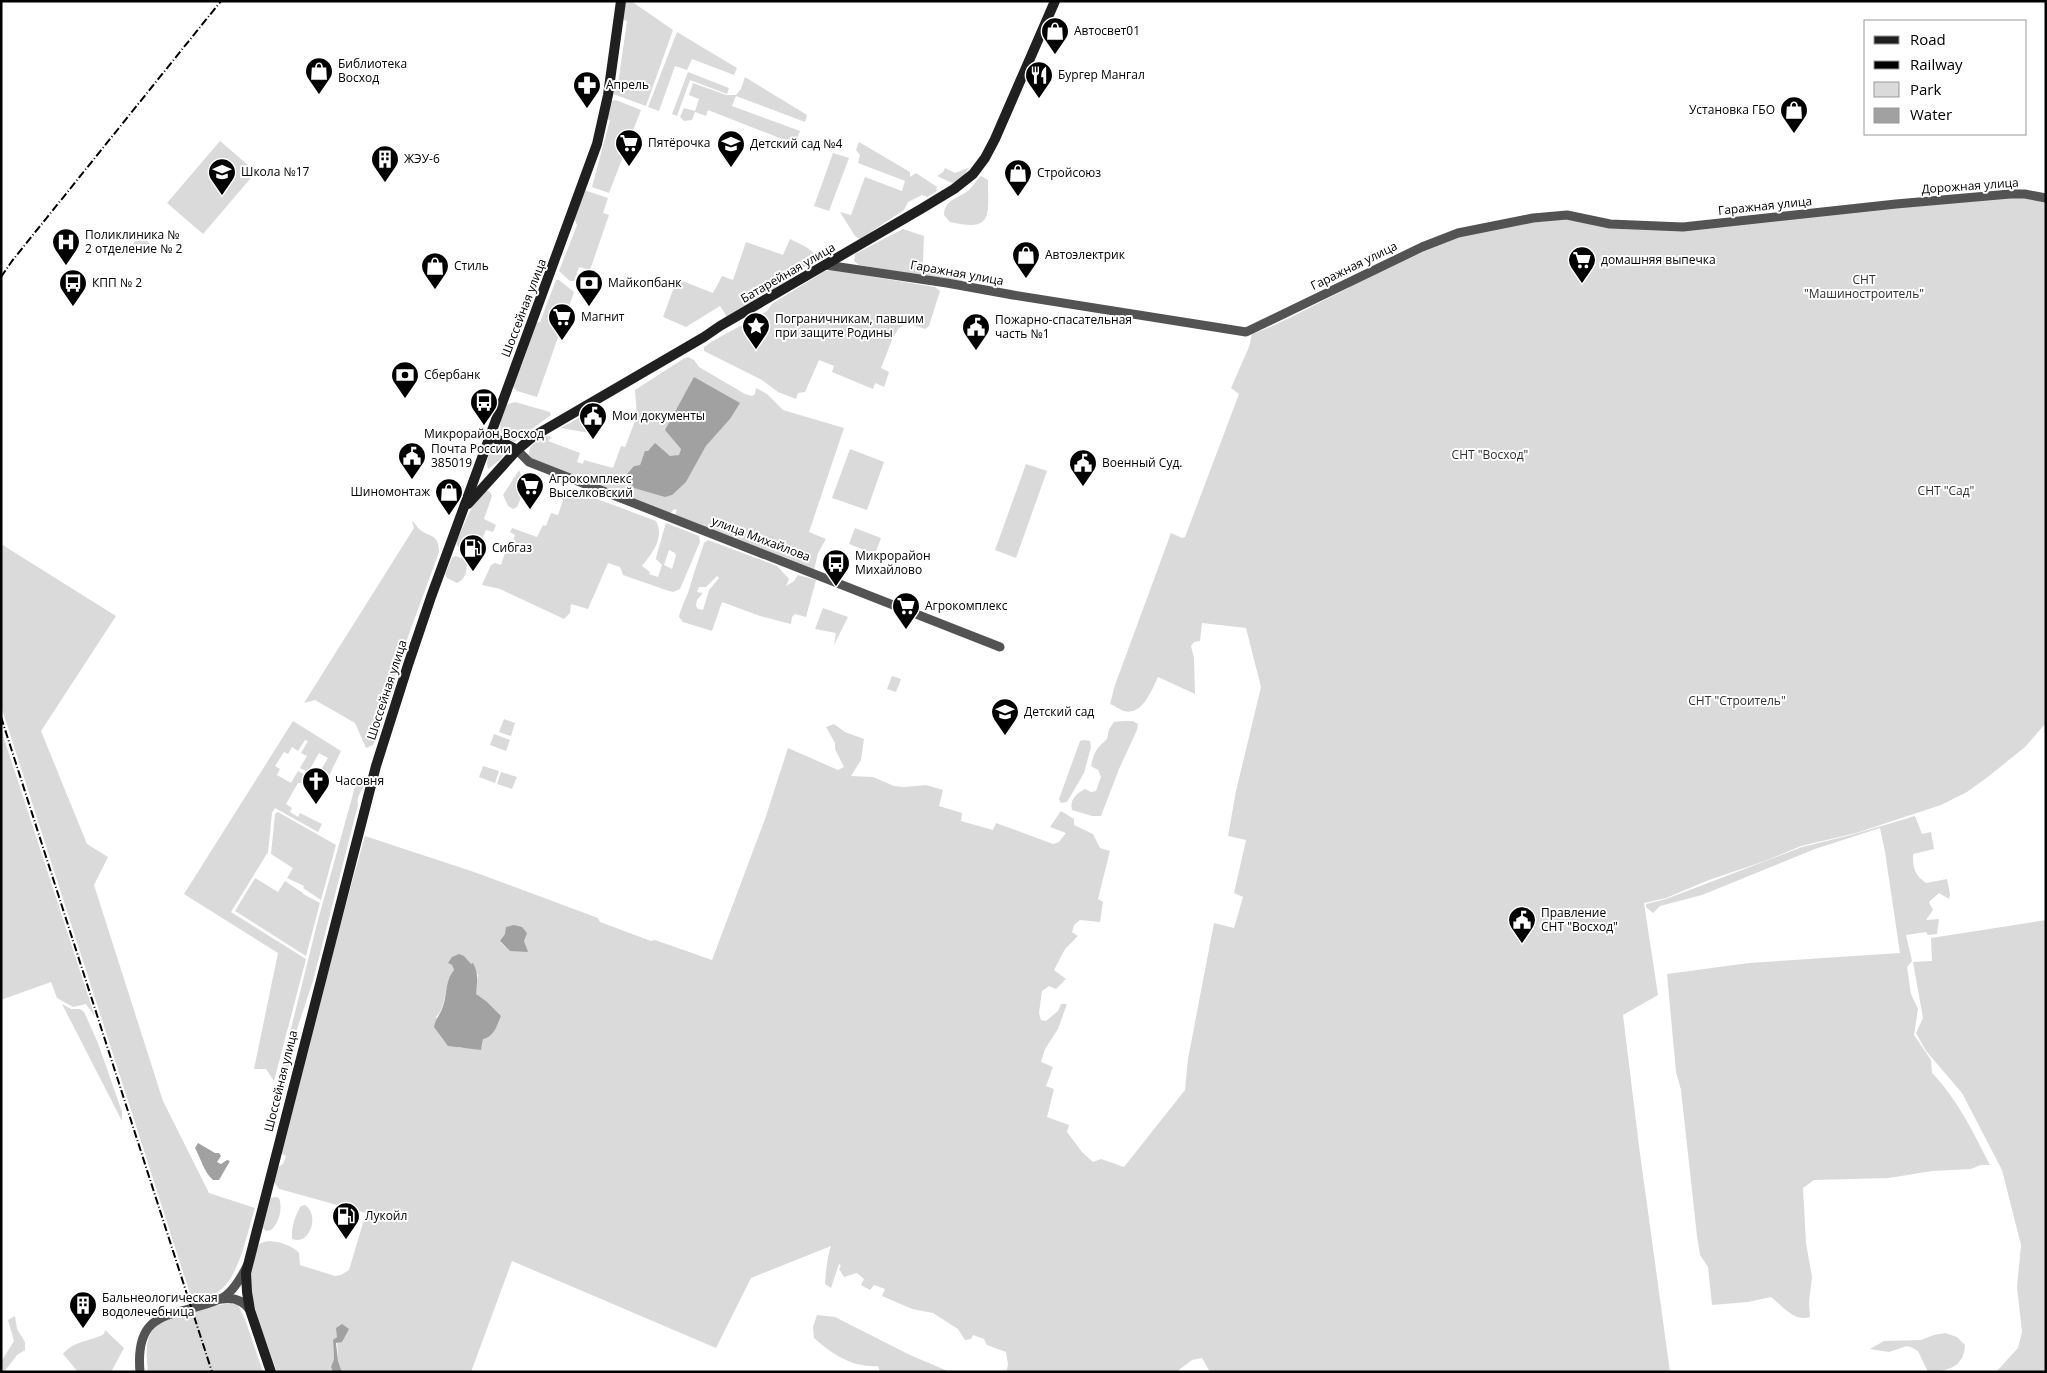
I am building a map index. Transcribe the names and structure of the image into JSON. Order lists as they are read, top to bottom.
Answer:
{
  "streets": {
    "main road": ["Батарейная улица", "Шоссейная улица"],
    "street": ["Дорожная улица", "Гаражная улица", "улица Михайлова"]
  },
  "crossings": [
    ["Дорожная улица", "Гаражная улица"],
    ["Гаражная улица", "Батарейная улица"],
    ["Батарейная улица", "Шоссейная улица"],
    ["Батарейная улица", "улица Михайлова"]
  ],
  "parks": [
    "СНТ \"Машиностроитель\"",
    "СНТ \"Восход\"",
    "СНТ \"Сад\"",
    "СНТ \"Строитель\""
  ],
  "places": {
    "shop": [
      "Автосвет01",
      "Библиотека Восход",
      "Установка ГБО",
      "Стройсоюз",
      "Автоэлектрик",
      "Стиль",
      "Шиномонтаж"
    ],
    "restaurant": ["Бургер Мангал"],
    "pharmacy": ["Апрель"],
    "supermarket": [
      "Пятёрочка",
      "домашняя выпечка",
      "Магнит",
      "Агрокомплекс Выселковский",
      "Агрокомплекс"
    ],
    "school or university": ["Детский сад №4", "Школа №17", "Детский сад"],
    "building": ["ЖЭУ-6", "Бальнеологическая водолечебница"],
    "hospital": ["Поликлиника № 2 отделение № 2"],
    "bus stop": ["КПП № 2", "Микрорайон Восход", "Микрорайон Михайлово"],
    "bank": ["Майкопбанк", "Сбербанк"],
    "place": ["Пограничникам, павшим при защите Родины"],
    "public building": [
      "Пожарно-спасательная часть №1",
      "Мои документы",
      "Почта России 385019",
      "Военный Суд.",
      "Правление СНТ \"Восход\""
    ],
    "fuel station": ["Сибгаз", "Лукойл"],
    "church": ["Часовня"]
  },
  "legend": [
    "Road",
    "Railway",
    "Park",
    "Water"
  ]
}
